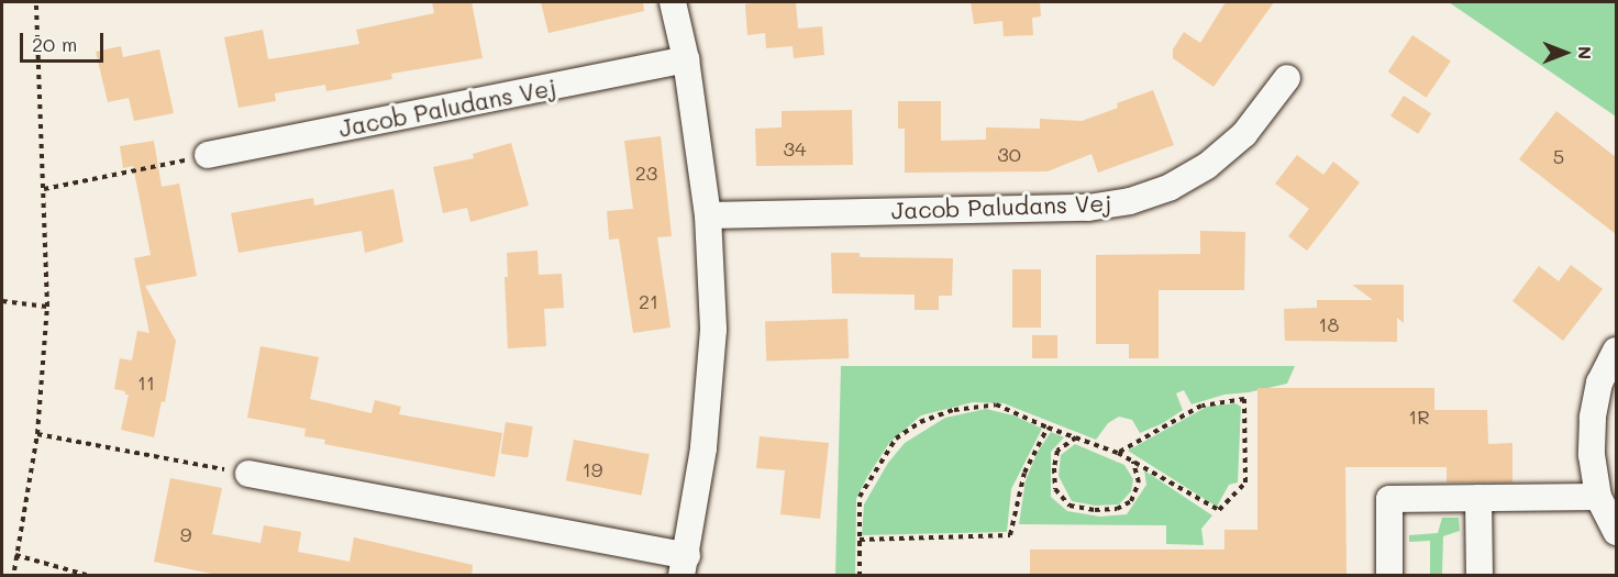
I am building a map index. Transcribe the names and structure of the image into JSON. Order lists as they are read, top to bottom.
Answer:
{
  "streets": {
    "street": ["Jacob Paludans Vej"]
  },
  "house_numbers": [
    "34",
    "30",
    "5",
    "23",
    "21",
    "18",
    "11",
    "1R",
    "19",
    "9"
  ],
  "scale_bar": "20 m",
  "north": "right"
}
